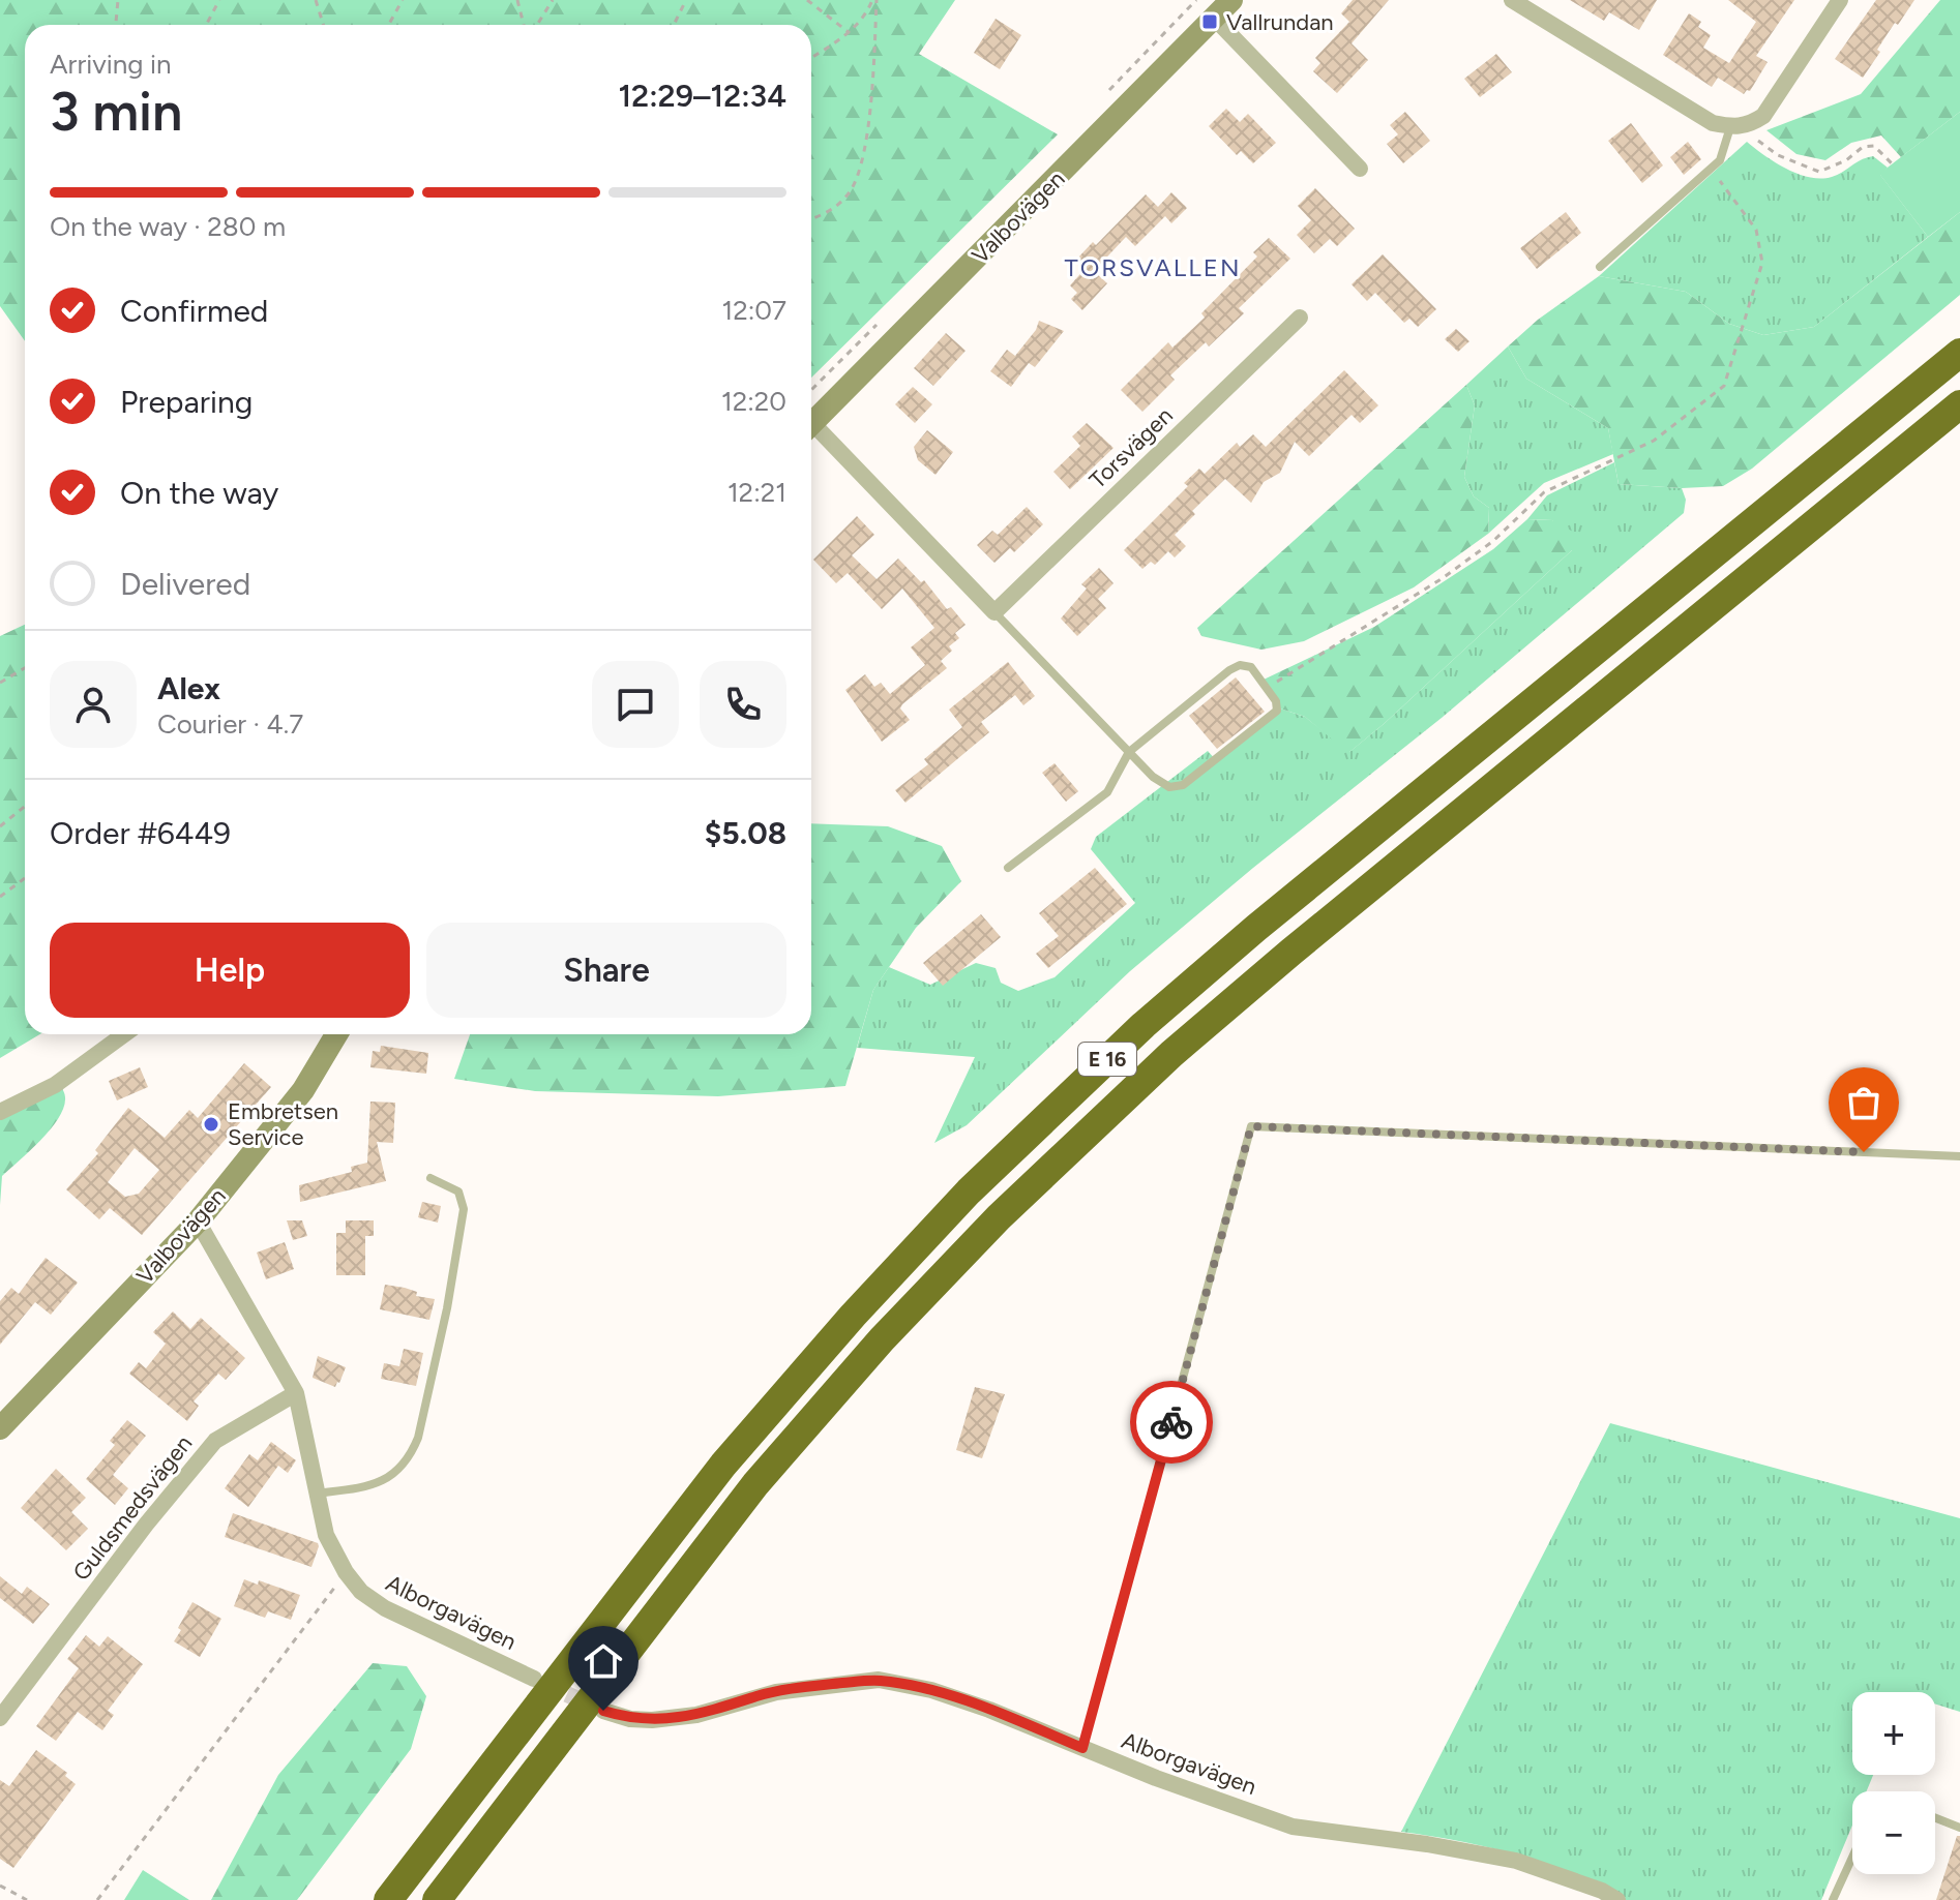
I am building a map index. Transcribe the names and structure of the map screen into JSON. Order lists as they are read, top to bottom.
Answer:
{
  "streets": {
    "highway": ["E 16"],
    "main road": ["Valbovägen"],
    "street": ["Torsvägen", "Guldsmedsvägen", "Alborgavägen"]
  },
  "crossings": [
    ["Guldsmedsvägen", "Alborgavägen"]
  ],
  "districts": ["TORSVALLEN"],
  "places": {
    "transit": ["Vallrundan"],
    "other": ["Embretsen Service"]
  },
  "page": {
    "heading": ["3 min", "Arriving in", "12:29–12:34"],
    "panel": [
      "Alex",
      "Courier · 4.7",
      "Order #6449",
      "$5.08"
    ],
    "bar": "On the way · 280 m",
    "list": [
      ["Confirmed", "12:07"],
      ["Preparing", "12:20"],
      ["On the way", "12:21"],
      "Delivered"
    ],
    "buttons": ["Help", "Share"],
    "map_buttons": ["+", "−"]
  }
}
